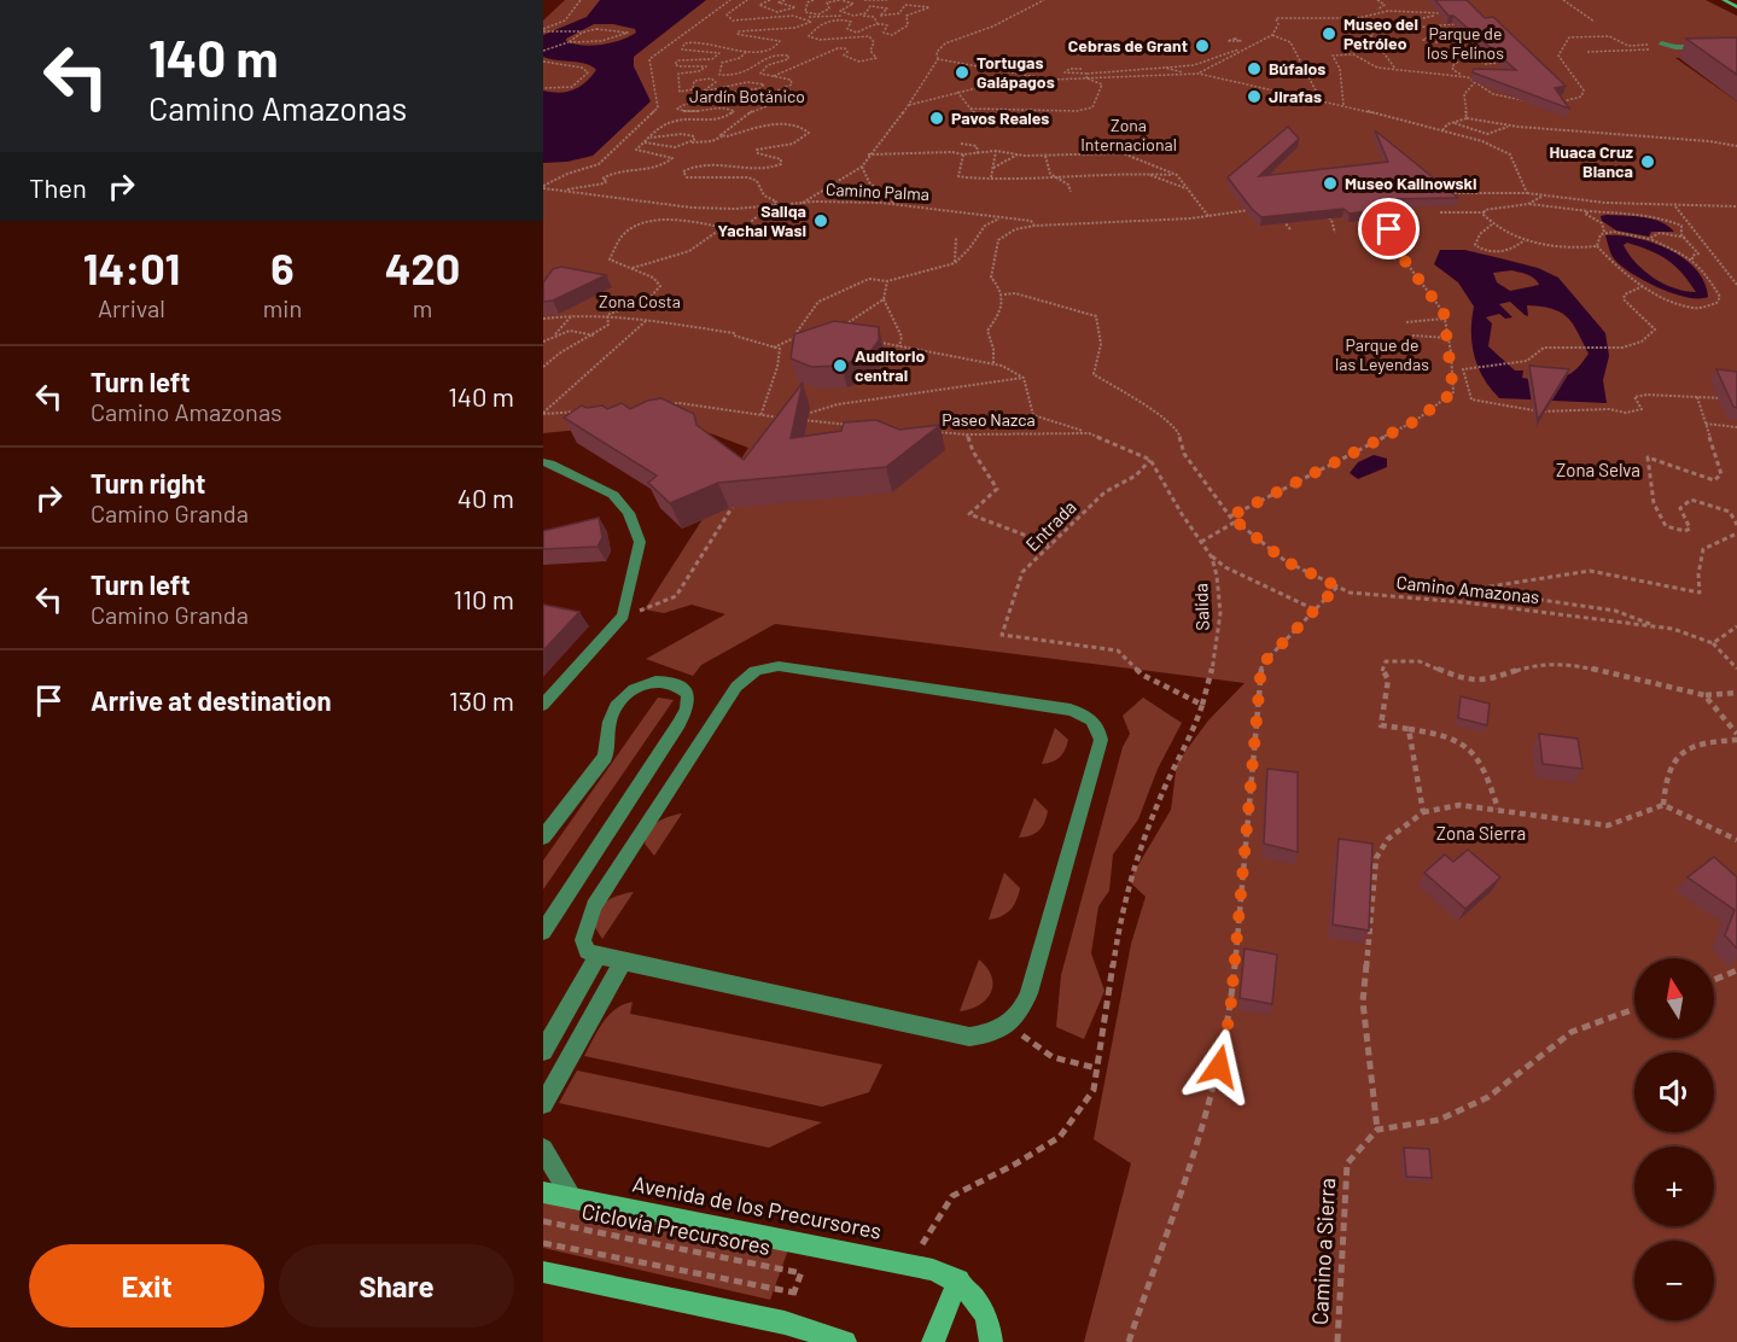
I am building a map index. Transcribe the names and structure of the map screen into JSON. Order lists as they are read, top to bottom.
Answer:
{
  "streets": {
    "main road": ["Avenida de los Precursores"],
    "path": [
      "Camino Palma",
      "Paseo Nazca",
      "Entrada",
      "Camino Amazonas",
      "Salida",
      "Ciclovía Precursores",
      "Camino a Sierra"
    ]
  },
  "crossings": [
    ["Paseo Nazca", "Entrada"],
    ["Paseo Nazca", "Salida"],
    ["Entrada", "Salida"],
    ["Salida", "Avenida de los Precursores"]
  ],
  "parks": [
    "Parque de los Felinos",
    "Jardín Botánico",
    "Zona Internacional",
    "Zona Costa",
    "Parque de las Leyendas",
    "Zona Selva",
    "Zona Sierra"
  ],
  "places": [
    "Museo del Petróleo",
    "Cebras de Grant",
    "Búfalos",
    "Tortugas Galápagos",
    "Jirafas",
    "Pavos Reales",
    "Huaca Cruz Blanca",
    "Museo Kalinowski",
    "Sallqa Yachai Wasi",
    "Auditorio central"
  ],
  "north": "top",
  "page": {
    "turn": ["140 m", "Camino Amazonas"],
    "then": "Then",
    "eta": [
      "14:01",
      "Arrival",
      "6",
      "min",
      "420",
      "m"
    ],
    "list": [
      {
        "name": "Turn left",
        "note": "Camino Amazonas",
        "value": "140 m"
      },
      {
        "name": "Turn right",
        "note": "Camino Granda",
        "value": "40 m"
      },
      {
        "name": "Turn left",
        "note": "Camino Granda",
        "value": "110 m"
      },
      {
        "name": "Arrive at destination",
        "value": "130 m"
      }
    ],
    "map_buttons": ["+", "−"],
    "buttons": ["Exit", "Share"]
  }
}
